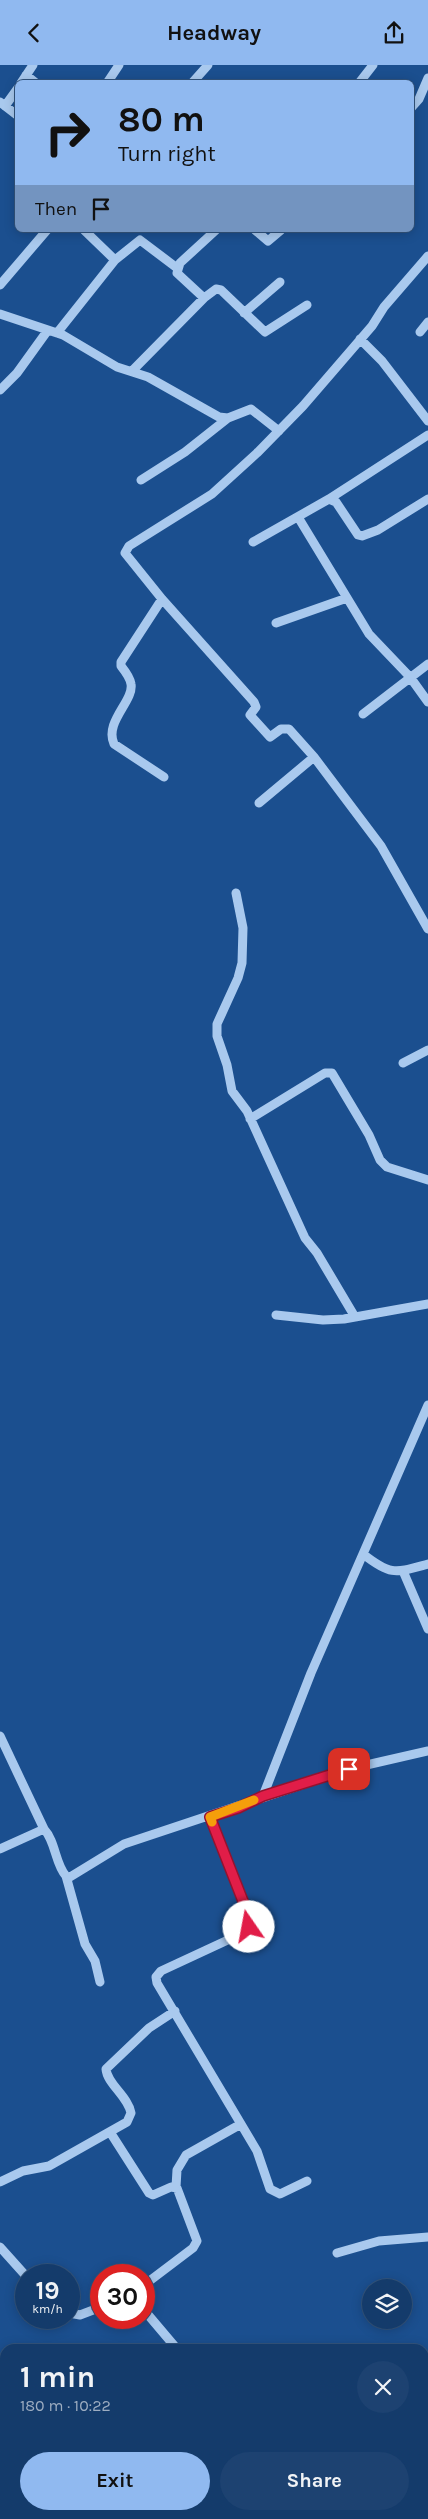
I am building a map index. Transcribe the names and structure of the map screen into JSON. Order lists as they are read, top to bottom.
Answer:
{
  "page": {
    "header": "Headway",
    "turn": ["80 m", "Turn right"],
    "then": "Then",
    "speed": "19 km/h",
    "limit": "30",
    "heading": ["1 min", "180 m · 10:22"],
    "buttons": ["Exit", "Share"]
  }
}
